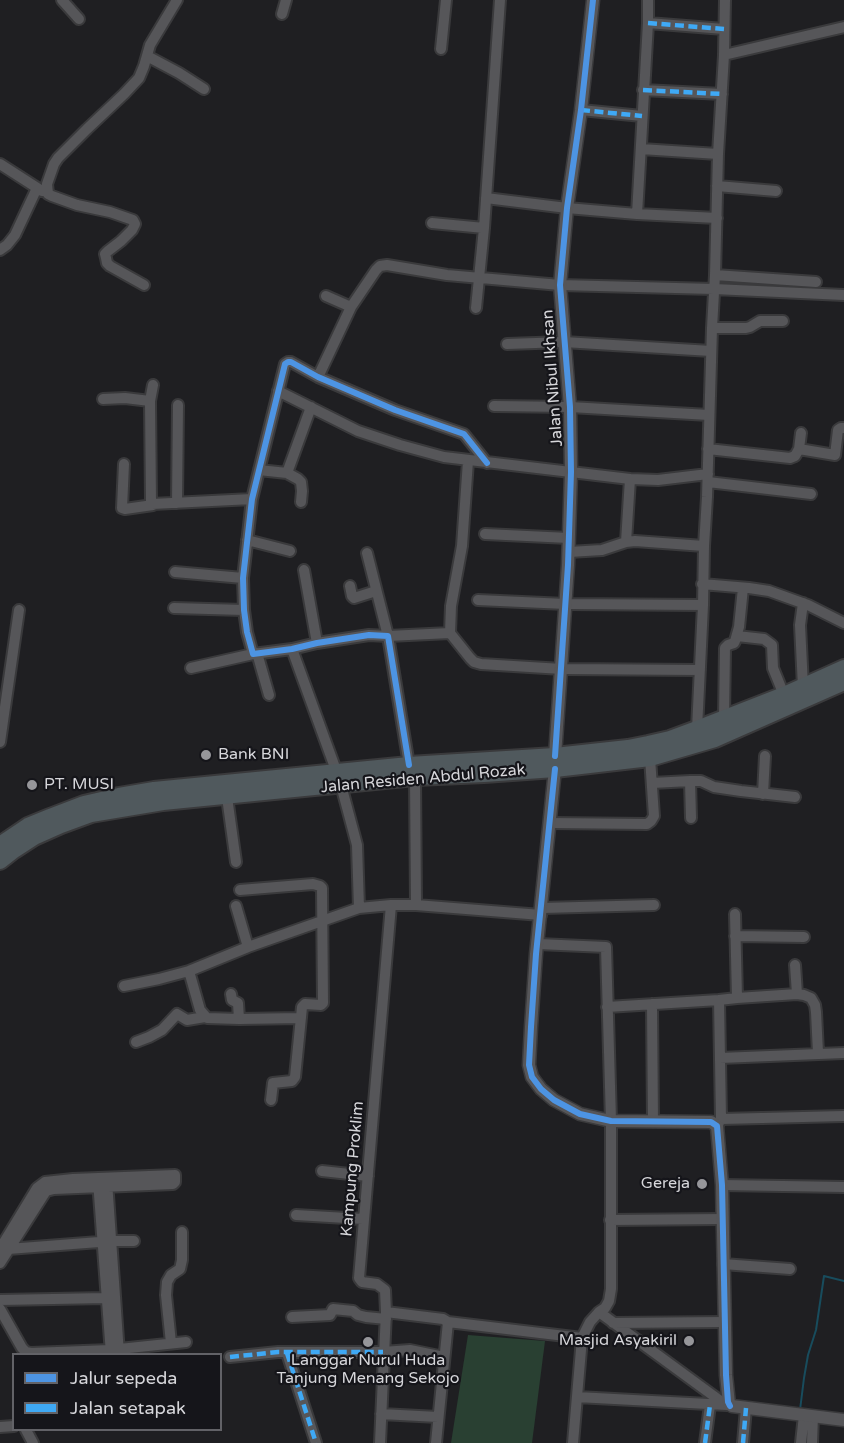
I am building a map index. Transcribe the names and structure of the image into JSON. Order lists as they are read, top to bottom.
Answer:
{
  "streets": {
    "highway": ["Jalan Residen Abdul Rozak"],
    "street": ["Jalan Nibul Ikhsan", "Kampung Proklim"]
  },
  "crossings": [
    ["Jalan Nibul Ikhsan", "Jalan Residen Abdul Rozak"]
  ],
  "places": [
    "Bank BNI",
    "PT. MUSI",
    "Gereja",
    "Masjid Asyakiril",
    "Langgar Nurul Huda Tanjung Menang Sekojo"
  ],
  "legend": ["Jalur sepeda", "Jalan setapak"]
}
